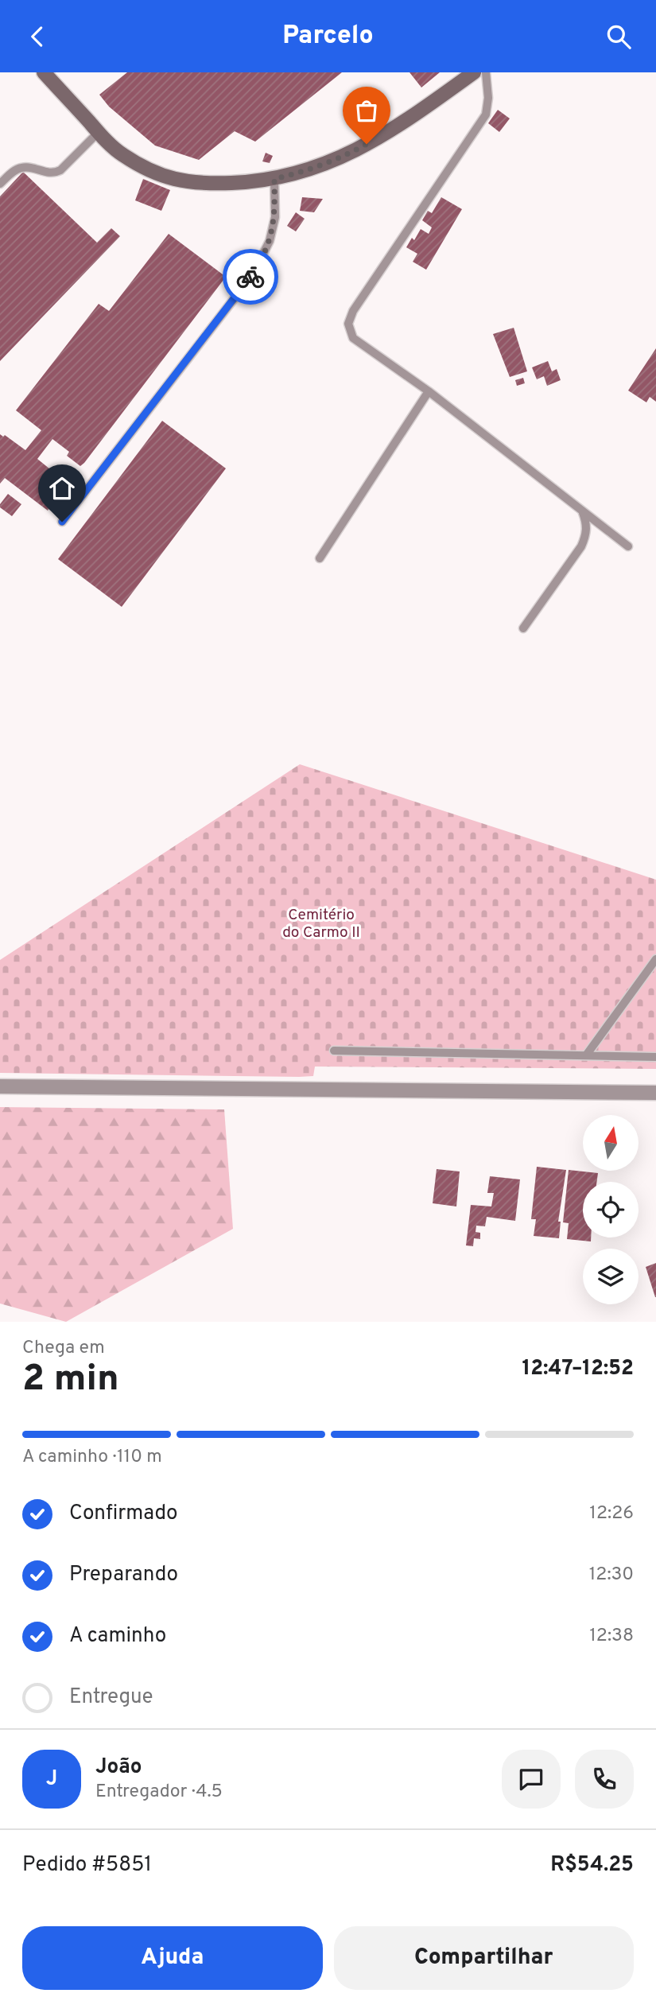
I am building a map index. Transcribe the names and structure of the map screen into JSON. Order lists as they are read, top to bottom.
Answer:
{
  "parks": ["Cemitério do Carmo II"],
  "north": "top",
  "page": {
    "header": "Parcelo",
    "heading": ["2 min", "Chega em", "12:47–12:52"],
    "panel": [
      "João",
      "Entregador · 4.5",
      "Pedido #5851",
      "R$54.25"
    ],
    "bar": "A caminho · 110 m",
    "list": [
      ["Confirmado", "12:26"],
      ["Preparando", "12:30"],
      ["A caminho", "12:38"],
      "Entregue"
    ],
    "round": "J",
    "buttons": ["Ajuda", "Compartilhar"]
  }
}
